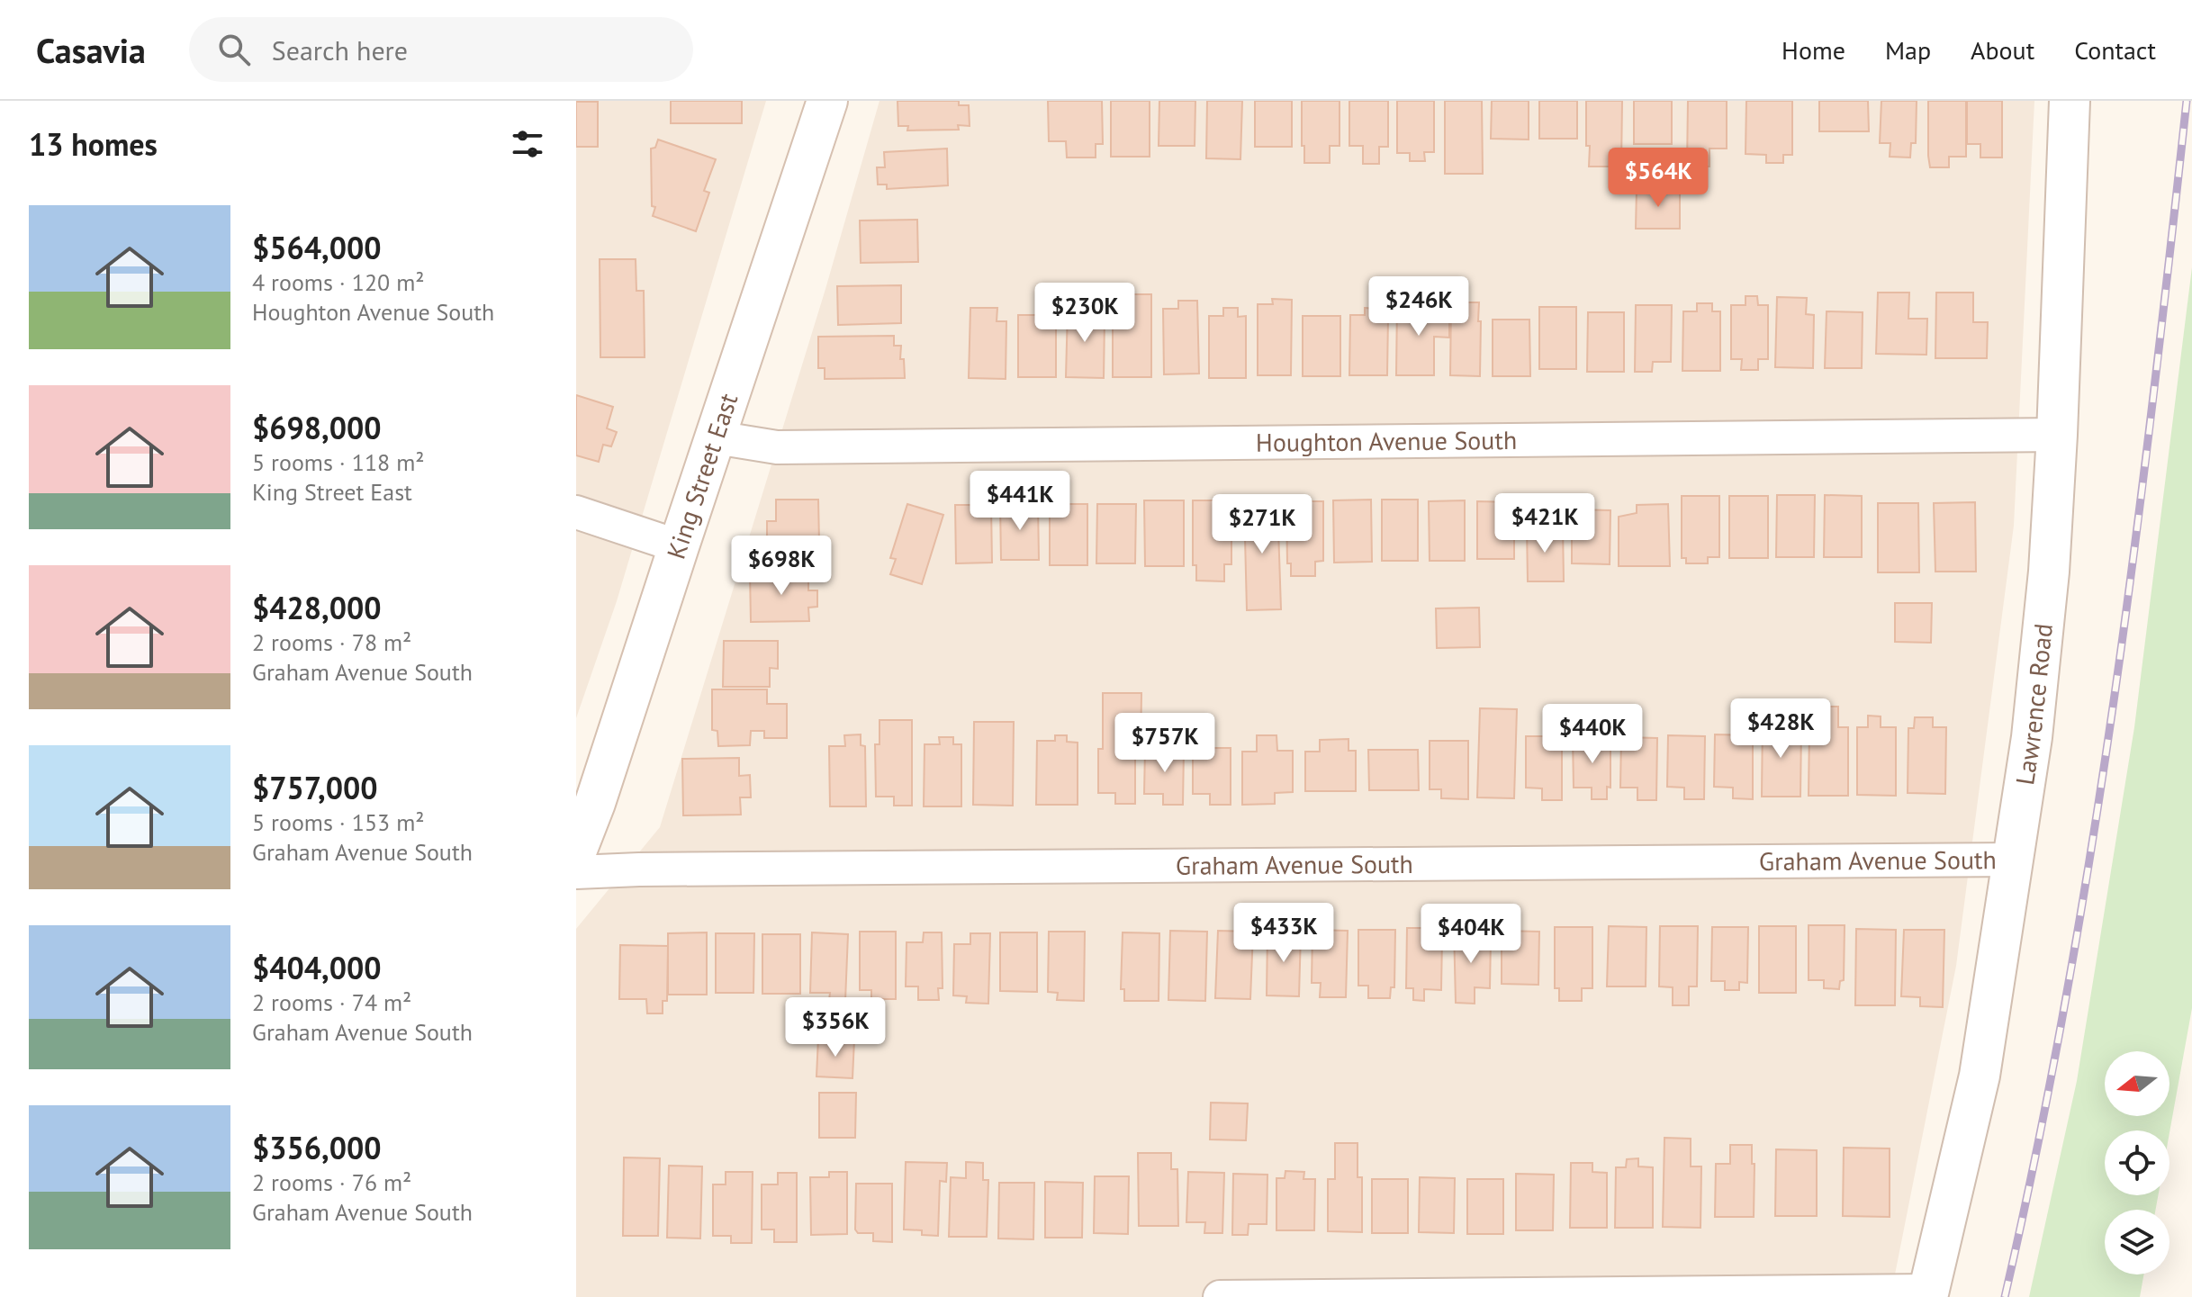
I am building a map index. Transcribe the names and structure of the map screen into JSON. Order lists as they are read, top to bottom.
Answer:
{
  "streets": {
    "street": [
      "Houghton Avenue South",
      "King Street East",
      "Lawrence Road",
      "Graham Avenue South"
    ]
  },
  "crossings": [
    ["Houghton Avenue South", "King Street East"],
    ["Houghton Avenue South", "Lawrence Road"],
    ["Lawrence Road", "Graham Avenue South"]
  ],
  "north": "left",
  "page": {
    "header": "Casavia",
    "search": "Search here",
    "nav": [
      "Home",
      "Map",
      "About",
      "Contact"
    ],
    "heading": "13 homes",
    "price": [
      "$564K",
      "$246K",
      "$230K",
      "$441K",
      "$421K",
      "$271K",
      "$698K",
      "$428K",
      "$440K",
      "$757K",
      "$433K",
      "$404K",
      "$356K"
    ],
    "list": [
      {
        "name": "$564,000",
        "note": "4 rooms · 120 m² · Houghton Avenue South"
      },
      {
        "name": "$698,000",
        "note": "5 rooms · 118 m² · King Street East"
      },
      {
        "name": "$428,000",
        "note": "2 rooms · 78 m² · Graham Avenue South"
      },
      {
        "name": "$757,000",
        "note": "5 rooms · 153 m² · Graham Avenue South"
      },
      {
        "name": "$404,000",
        "note": "2 rooms · 74 m² · Graham Avenue South"
      },
      {
        "name": "$356,000",
        "note": "2 rooms · 76 m² · Graham Avenue South"
      }
    ]
  }
}
